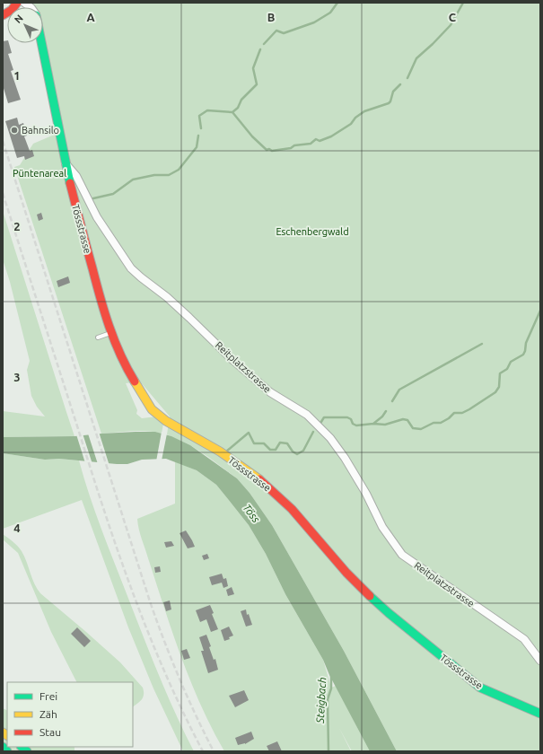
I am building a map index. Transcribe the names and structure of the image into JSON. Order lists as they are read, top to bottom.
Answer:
{
  "streets": {
    "main road": ["Tössstrasse", "Reitplatzstrasse"]
  },
  "crossings": [
    ["Tössstrasse", "Reitplatzstrasse"]
  ],
  "water": ["Töss", "Steigbach"],
  "parks": ["Püntenareal", "Eschenbergwald"],
  "places": ["Bahnsilo"],
  "legend": ["Frei", "Zäh", "Stau"],
  "north": "top left",
  "grid": {
    "columns": ["A", "B", "C"],
    "rows": [
      "1",
      "2",
      "3",
      "4"
    ]
  }
}
